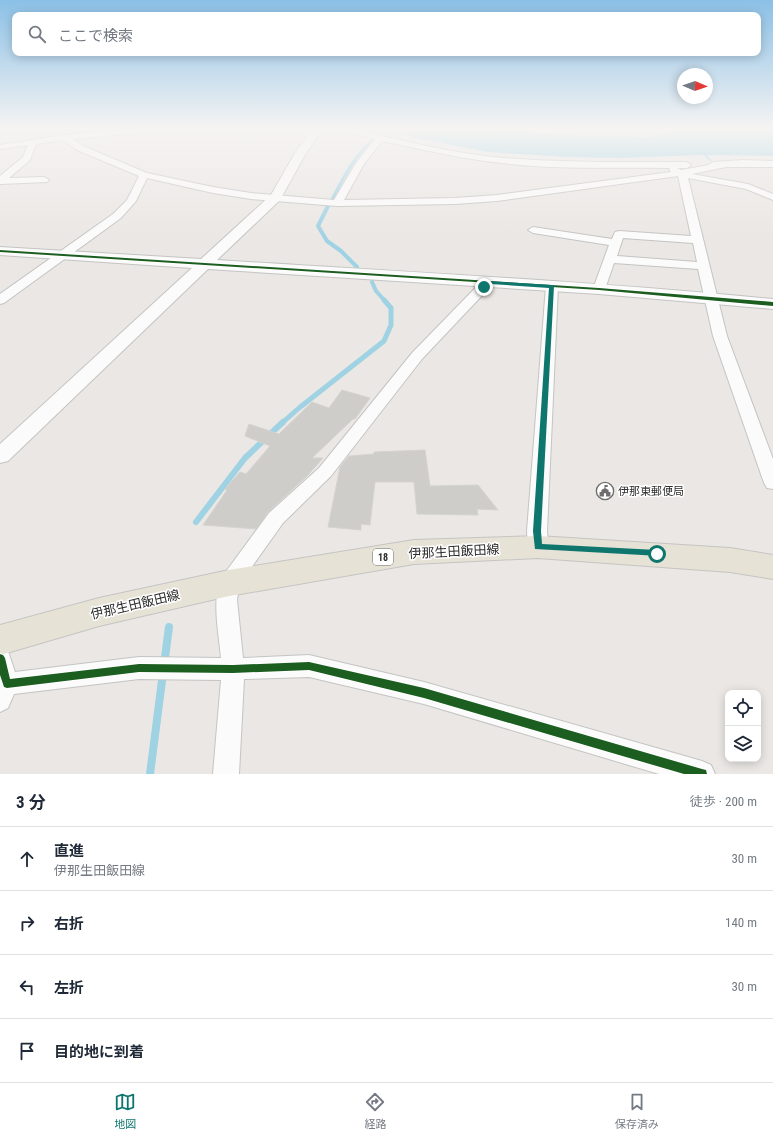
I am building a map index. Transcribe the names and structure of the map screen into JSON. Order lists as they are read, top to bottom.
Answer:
{
  "streets": {
    "main road": ["伊那生田飯田線", "18"]
  },
  "places": {
    "public building": ["伊那東郵便局"]
  },
  "north": "right",
  "page": {
    "search": "ここで検索",
    "heading": ["3 分", "徒歩 · 200 m"],
    "list": [
      ["直進", "伊那生田飯田線", "30 m"],
      ["右折", "140 m"],
      ["左折", "30 m"],
      "目的地に到着"
    ],
    "nav": ["地図", "経路", "保存済み"]
  }
}
